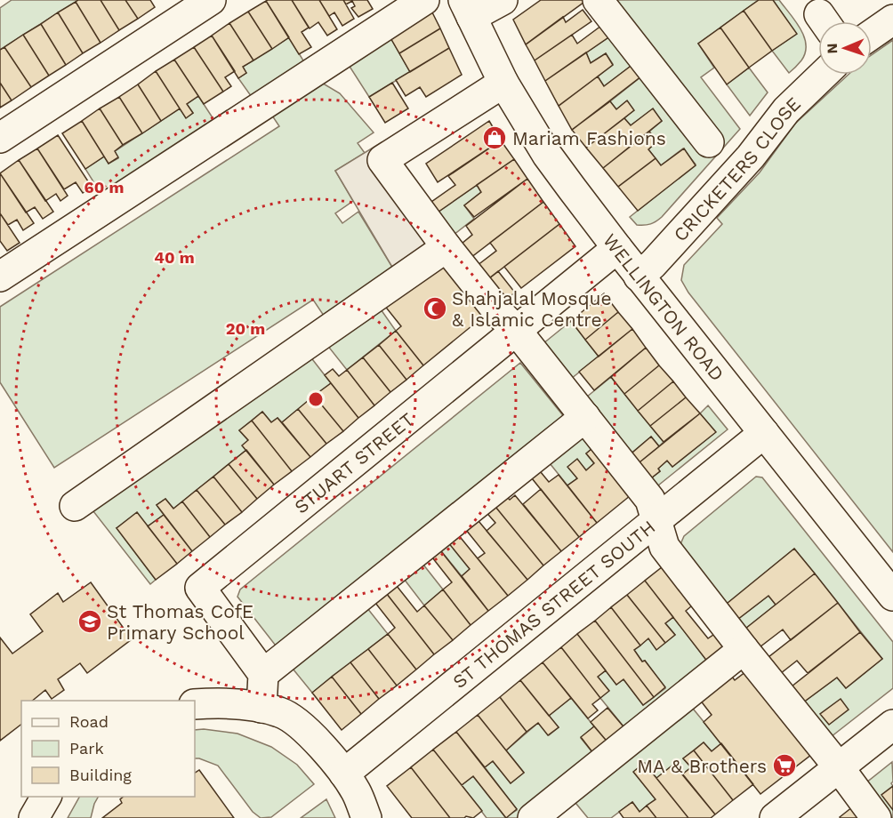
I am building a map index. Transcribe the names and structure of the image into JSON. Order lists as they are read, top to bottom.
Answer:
{
  "streets": {
    "street": [
      "CRICKETERS CLOSE",
      "WELLINGTON ROAD",
      "STUART STREET",
      "ST THOMAS STREET SOUTH"
    ]
  },
  "crossings": [
    ["CRICKETERS CLOSE", "WELLINGTON ROAD"],
    ["WELLINGTON ROAD", "STUART STREET"],
    ["WELLINGTON ROAD", "ST THOMAS STREET SOUTH"]
  ],
  "places": {
    "shop": ["Mariam Fashions"],
    "mosque": ["Shahjalal Mosque & Islamic Centre"],
    "school or university": ["St Thomas CofE Primary School"],
    "supermarket": ["MA & Brothers"]
  },
  "legend": ["Road", "Park", "Building"],
  "north": "left",
  "rings": ["60 m", "40 m", "20 m"]
}
